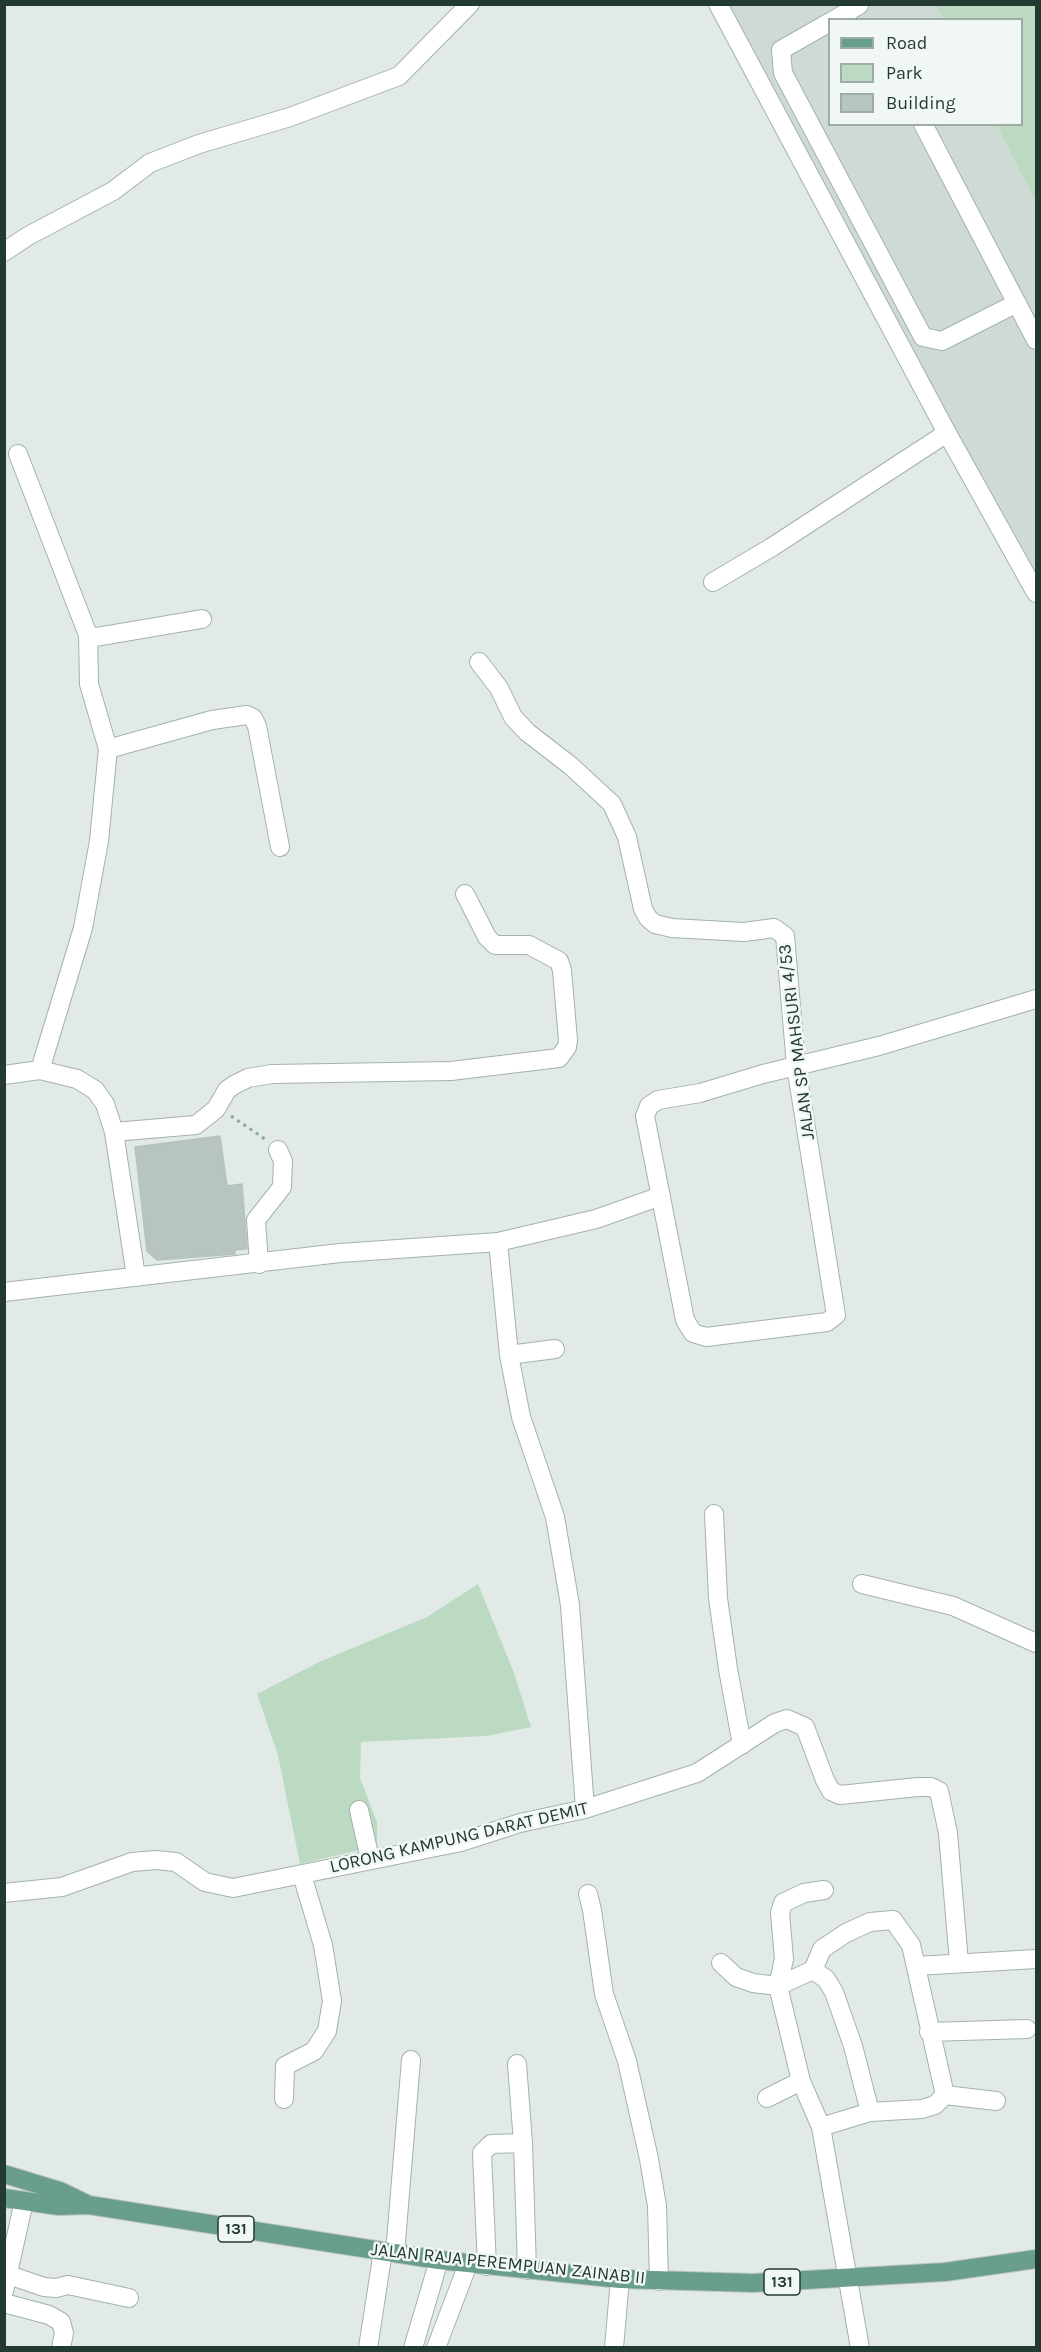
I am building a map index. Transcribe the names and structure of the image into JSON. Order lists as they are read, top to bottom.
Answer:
{
  "streets": {
    "main road": ["131", "JALAN RAJA PEREMPUAN ZAINAB II"],
    "street": ["JALAN SP MAHSURI 4/53", "LORONG KAMPUNG DARAT DEMIT"]
  },
  "legend": ["Road", "Park", "Building"]
}
